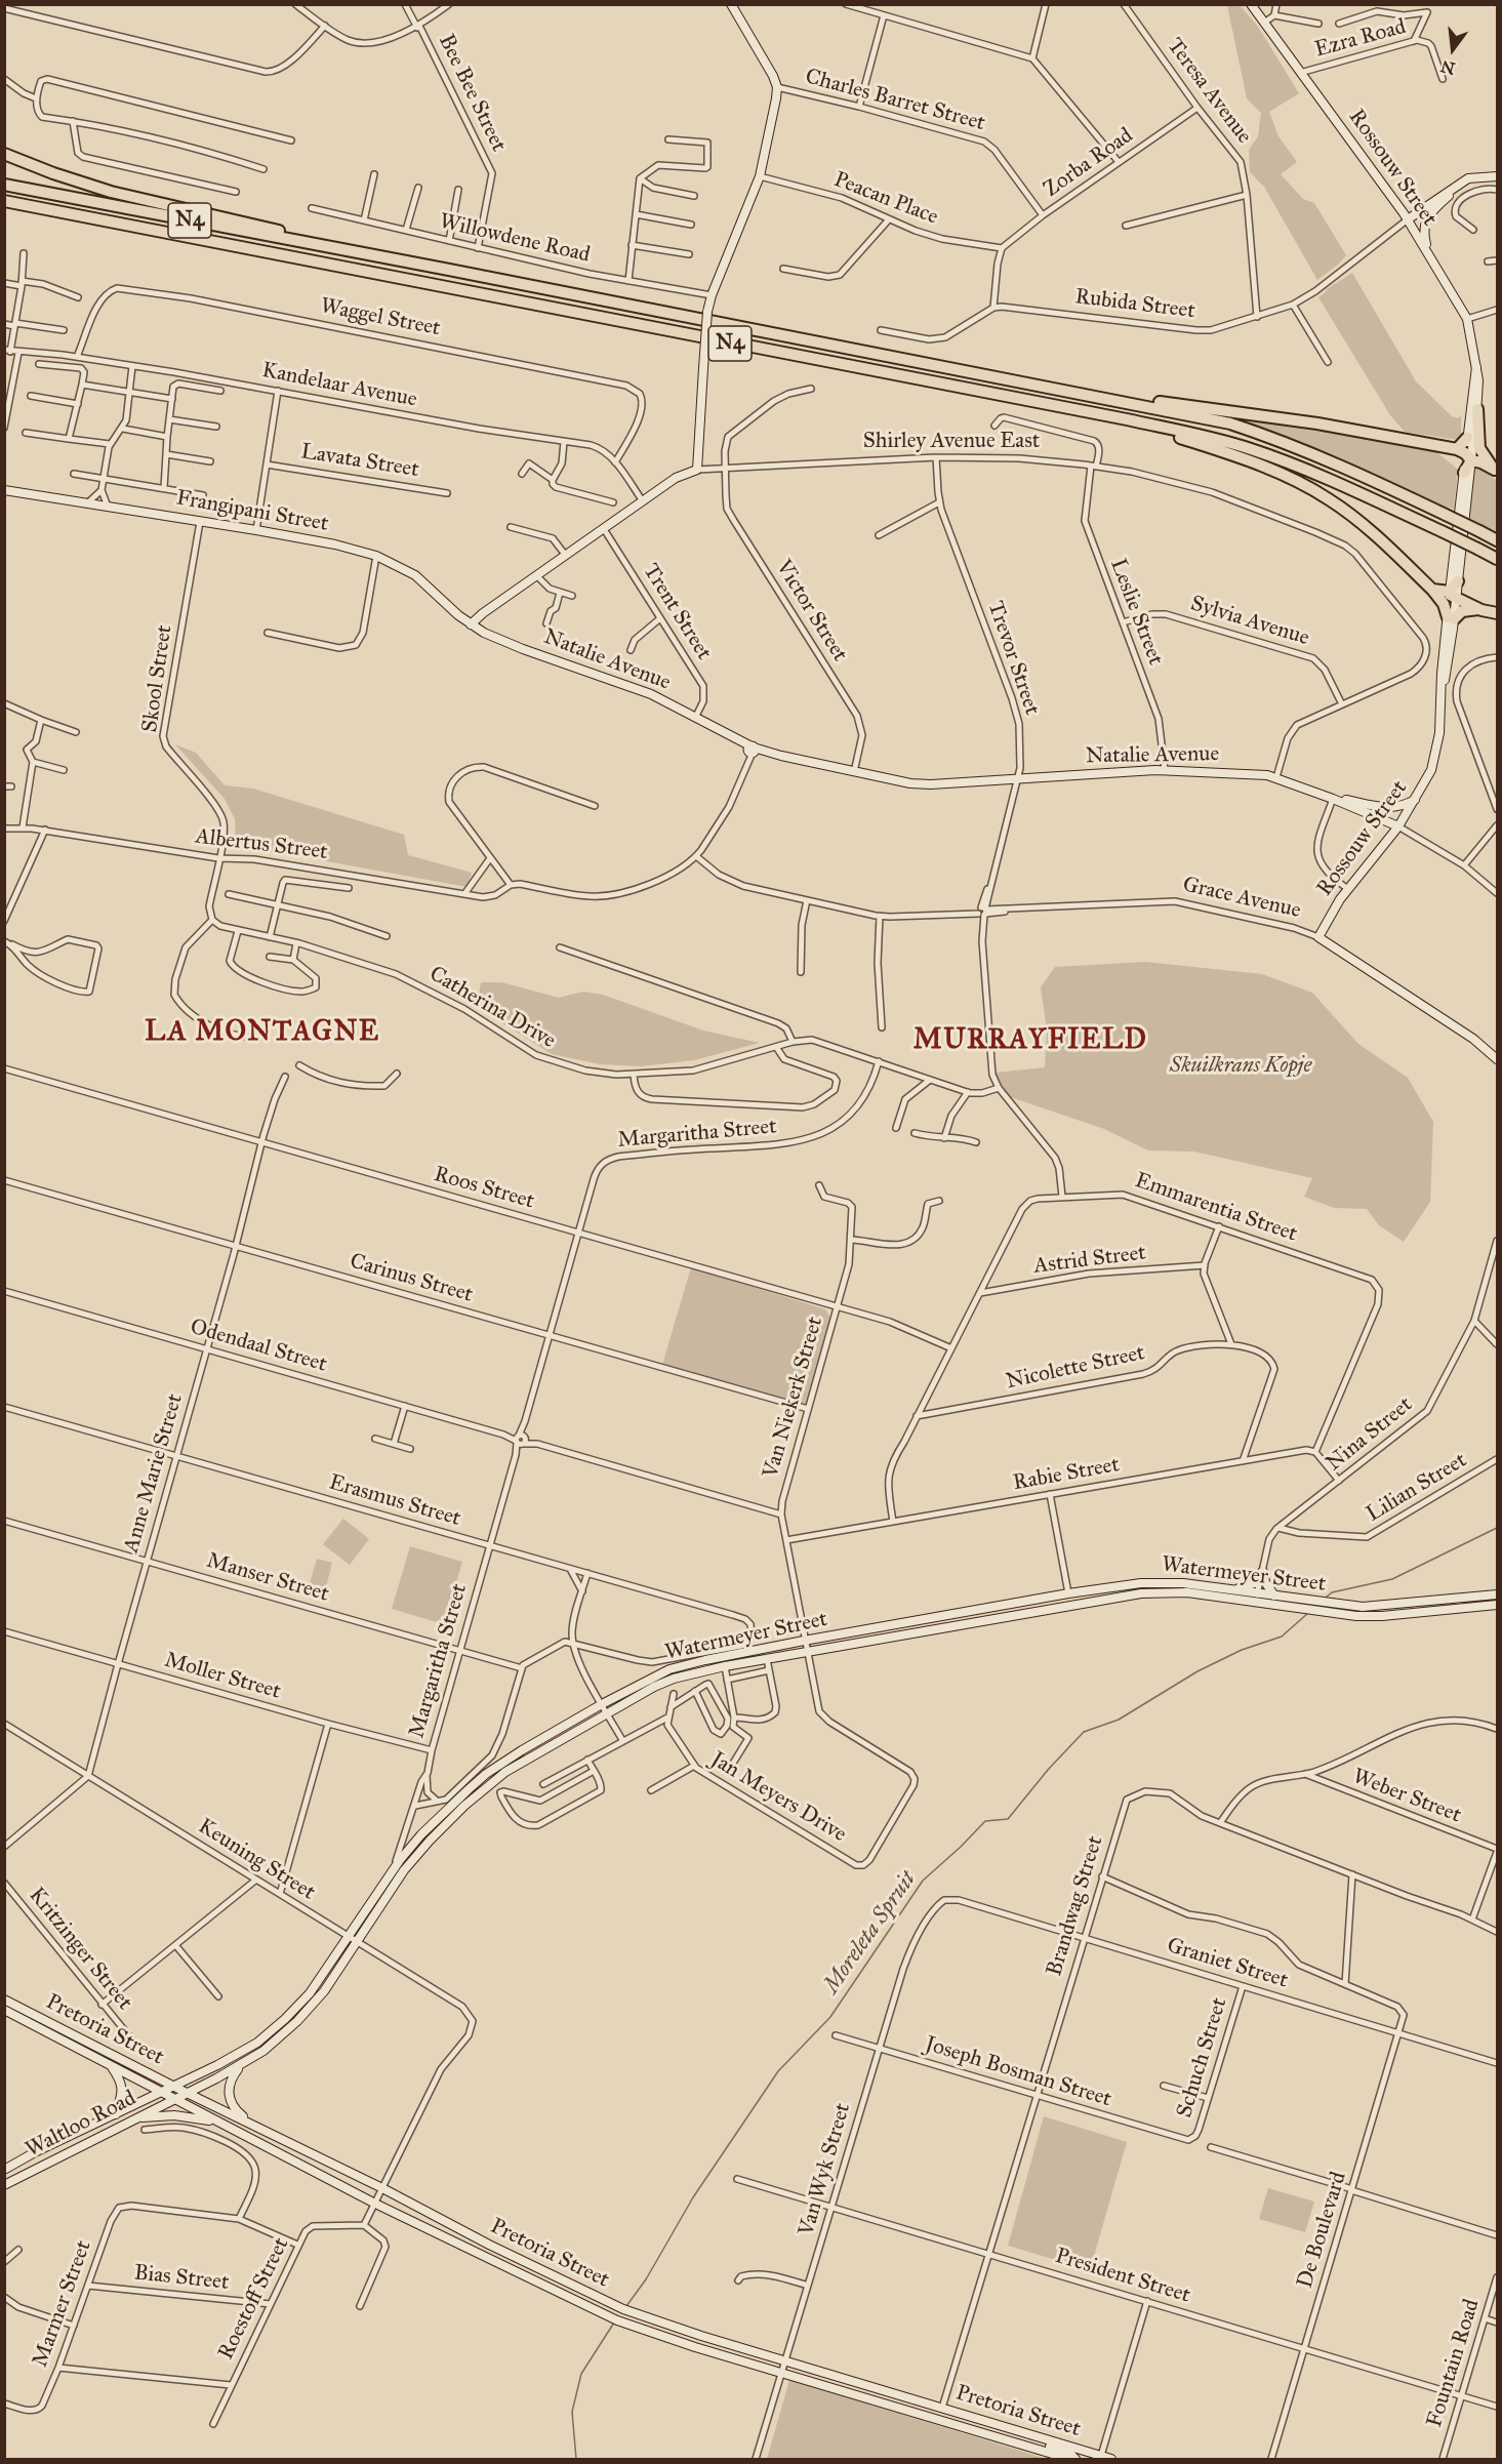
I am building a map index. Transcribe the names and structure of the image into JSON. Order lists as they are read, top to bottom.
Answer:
{
  "streets": {
    "highway": ["N4"],
    "main road": [
      "Rossouw Street",
      "Rubida Street",
      "Shirley Avenue East",
      "Frangipani Street",
      "Natalie Avenue",
      "Grace Avenue",
      "Watermeyer Street",
      "Pretoria Street",
      "Waltloo Road"
    ],
    "street": [
      "Ezra Road",
      "Teresa Avenue",
      "Bee Bee Street",
      "Charles Barret Street",
      "Zorba Road",
      "Peacan Place",
      "Willowdene Road",
      "Waggel Street",
      "Kandelaar Avenue",
      "Lavata Street",
      "Victor Street",
      "Trent Street",
      "Leslie Street",
      "Sylvia Avenue",
      "Trevor Street",
      "Skool Street",
      "Albertus Street",
      "Catherina Drive",
      "Margaritha Street",
      "Roos Street",
      "Emmarentia Street",
      "Astrid Street",
      "Carinus Street",
      "Odendaal Street",
      "Nicolette Street",
      "Van Niekerk Street",
      "Nina Street",
      "Anne Marie Street",
      "Rabie Street",
      "Lilian Street",
      "Erasmus Street",
      "Manser Street",
      "Moller Street",
      "Weber Street",
      "Jan Meyers Drive",
      "Keuning Street",
      "Brandwag Street",
      "Kritzinger Street",
      "Graniet Street",
      "Schuch Street",
      "Joseph Bosman Street",
      "Van Wyk Street",
      "De Boulevard",
      "President Street",
      "Bias Street",
      "Roestoff Street",
      "Marmer Street",
      "Fountain Road"
    ]
  },
  "crossings": [
    ["Ezra Road", "Rossouw Street"],
    ["Teresa Avenue", "Zorba Road"],
    ["Teresa Avenue", "Rubida Street"],
    ["Bee Bee Street", "Willowdene Road"],
    ["Charles Barret Street", "Zorba Road"],
    ["Zorba Road", "Peacan Place"],
    ["Rossouw Street", "Rubida Street"],
    ["Rossouw Street", "Natalie Avenue"],
    ["Rossouw Street", "Grace Avenue"],
    ["Waggel Street", "Kandelaar Avenue"],
    ["Kandelaar Avenue", "Shirley Avenue East"],
    ["Shirley Avenue East", "Frangipani Street"],
    ["Shirley Avenue East", "Victor Street"],
    ["Shirley Avenue East", "Trent Street"],
    ["Shirley Avenue East", "Leslie Street"],
    ["Shirley Avenue East", "Sylvia Avenue"],
    ["Shirley Avenue East", "Trevor Street"],
    ["Shirley Avenue East", "Natalie Avenue"],
    ["Frangipani Street", "Natalie Avenue"],
    ["Frangipani Street", "Skool Street"],
    ["Victor Street", "Natalie Avenue"],
    ["Trent Street", "Natalie Avenue"],
    ["Leslie Street", "Sylvia Avenue"],
    ["Leslie Street", "Natalie Avenue"],
    ["Trevor Street", "Natalie Avenue"],
    ["Trevor Street", "Grace Avenue"],
    ["Trevor Street", "Catherina Drive"],
    ["Trevor Street", "Emmarentia Street"],
    ["Skool Street", "Albertus Street"],
    ["Catherina Drive", "Margaritha Street"],
    ["Margaritha Street", "Roos Street"],
    ["Margaritha Street", "Carinus Street"],
    ["Margaritha Street", "Odendaal Street"],
    ["Margaritha Street", "Erasmus Street"],
    ["Margaritha Street", "Watermeyer Street"],
    ["Margaritha Street", "Manser Street"],
    ["Margaritha Street", "Moller Street"],
    ["Roos Street", "Emmarentia Street"],
    ["Roos Street", "Van Niekerk Street"],
    ["Roos Street", "Anne Marie Street"],
    ["Emmarentia Street", "Astrid Street"],
    ["Emmarentia Street", "Nicolette Street"],
    ["Emmarentia Street", "Rabie Street"],
    ["Carinus Street", "Van Niekerk Street"],
    ["Carinus Street", "Anne Marie Street"],
    ["Odendaal Street", "Van Niekerk Street"],
    ["Odendaal Street", "Anne Marie Street"],
    ["Nicolette Street", "Rabie Street"],
    ["Van Niekerk Street", "Rabie Street"],
    ["Van Niekerk Street", "Watermeyer Street"],
    ["Van Niekerk Street", "Jan Meyers Drive"],
    ["Nina Street", "Lilian Street"],
    ["Nina Street", "Watermeyer Street"],
    ["Anne Marie Street", "Erasmus Street"],
    ["Anne Marie Street", "Manser Street"],
    ["Anne Marie Street", "Moller Street"],
    ["Anne Marie Street", "Keuning Street"],
    ["Watermeyer Street", "Keuning Street"],
    ["Watermeyer Street", "Pretoria Street"],
    ["Watermeyer Street", "Waltloo Road"],
    ["Keuning Street", "Pretoria Street"],
    ["Brandwag Street", "Graniet Street"],
    ["Brandwag Street", "Pretoria Street"],
    ["Brandwag Street", "Joseph Bosman Street"],
    ["Brandwag Street", "President Street"],
    ["Graniet Street", "Schuch Street"],
    ["Graniet Street", "Van Wyk Street"],
    ["Graniet Street", "De Boulevard"],
    ["Pretoria Street", "Waltloo Road"],
    ["Pretoria Street", "Van Wyk Street"],
    ["Schuch Street", "Joseph Bosman Street"],
    ["Joseph Bosman Street", "Van Wyk Street"],
    ["Van Wyk Street", "President Street"],
    ["De Boulevard", "President Street"],
    ["President Street", "Fountain Road"],
    ["Bias Street", "Roestoff Street"],
    ["Bias Street", "Marmer Street"]
  ],
  "districts": ["LA MONTAGNE", "MURRAYFIELD"],
  "water": ["Moreleta Spruit"],
  "parks": ["Skuilkrans Kopje"],
  "north": "bottom"
}
